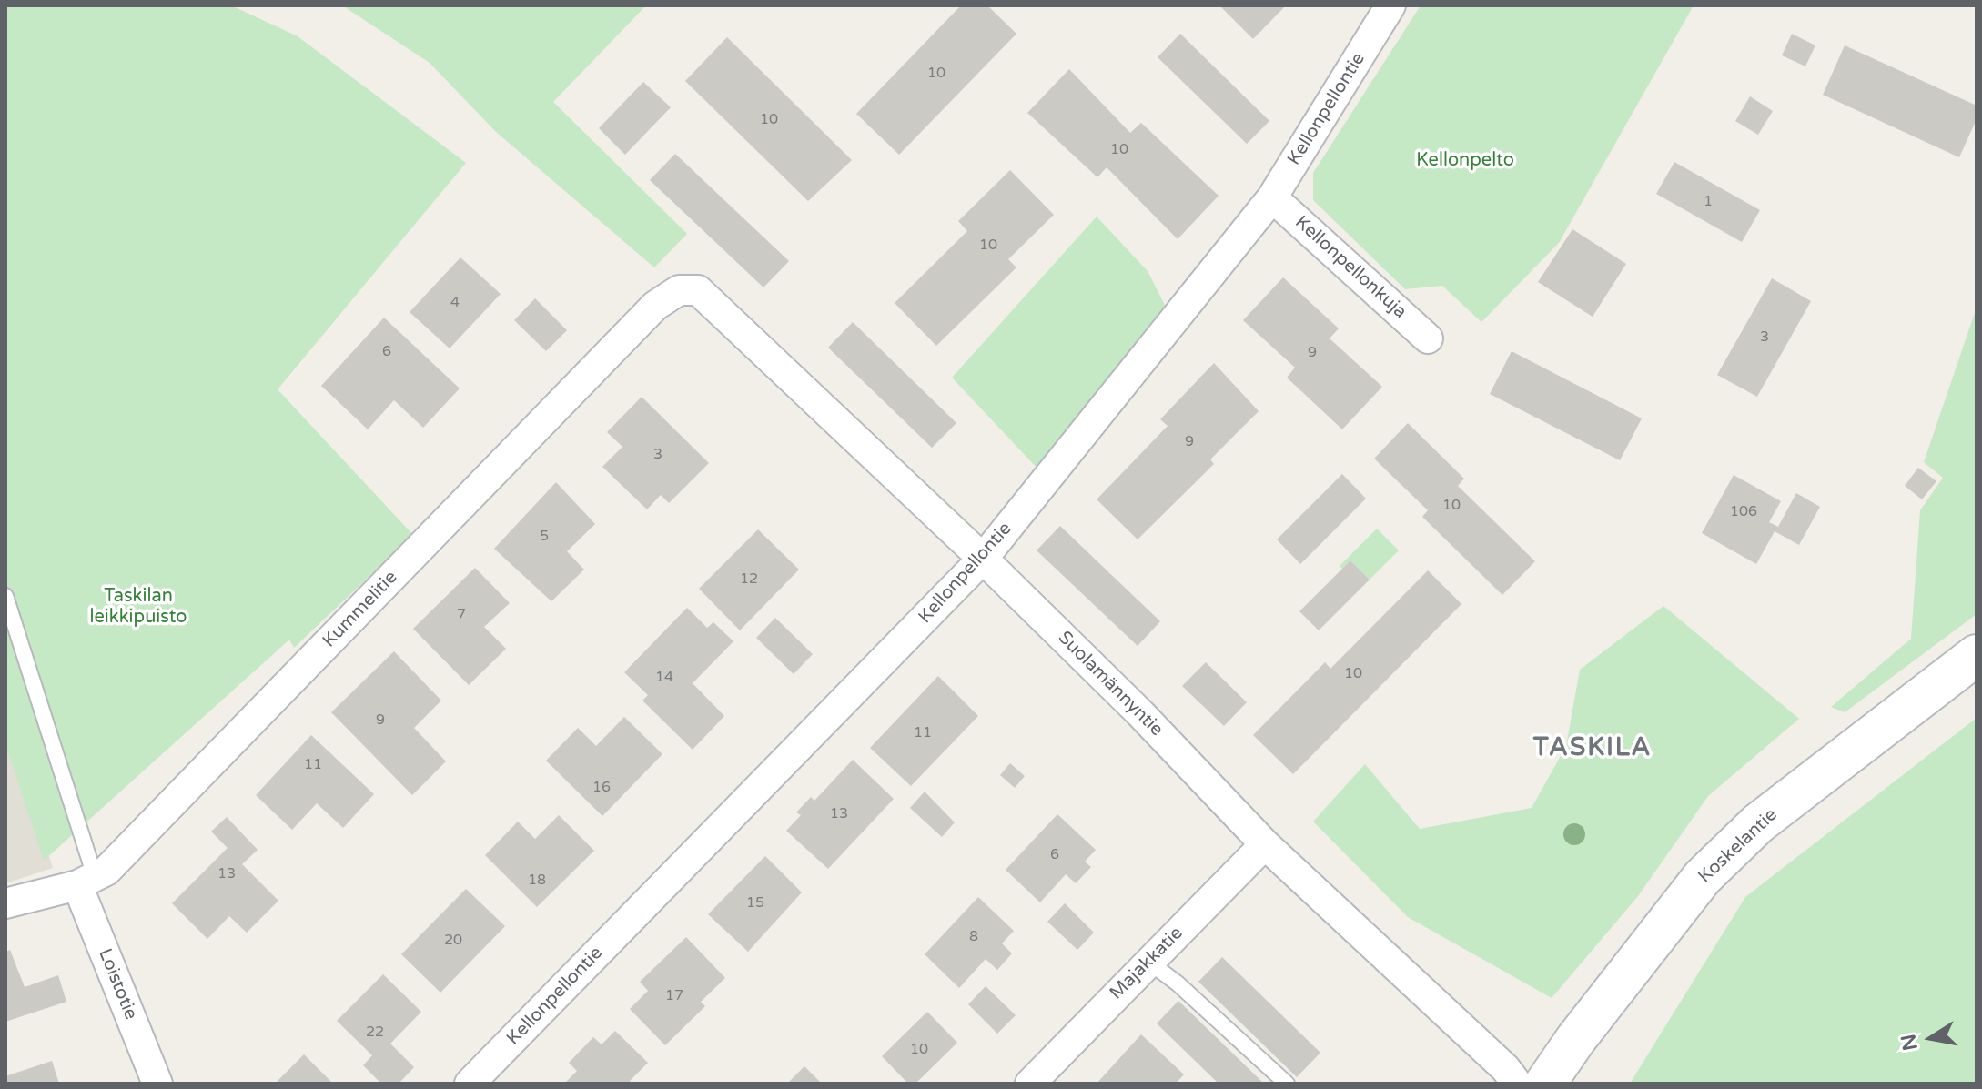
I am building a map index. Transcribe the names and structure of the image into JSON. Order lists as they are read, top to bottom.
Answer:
{
  "streets": {
    "main road": ["Koskelantie"],
    "street": [
      "Kellonpellontie",
      "Kellonpellonkuja",
      "Kummelitie",
      "Suolamännyntie",
      "Majakkatie",
      "Loistotie"
    ]
  },
  "crossings": [
    ["Kellonpellontie", "Kellonpellonkuja"],
    ["Kellonpellontie", "Suolamännyntie"],
    ["Kummelitie", "Suolamännyntie"],
    ["Kummelitie", "Loistotie"],
    ["Suolamännyntie", "Majakkatie"]
  ],
  "districts": ["TASKILA"],
  "parks": ["Kellonpelto", "Taskilan leikkipuisto"],
  "house_numbers": [
    "10",
    "10",
    "10",
    "1",
    "10",
    "4",
    "3",
    "6",
    "9",
    "9",
    "3",
    "10",
    "106",
    "5",
    "12",
    "7",
    "10",
    "14",
    "9",
    "11",
    "11",
    "16",
    "13",
    "6",
    "13",
    "18",
    "15",
    "8",
    "20",
    "17",
    "22",
    "10"
  ],
  "north": "left"
}
